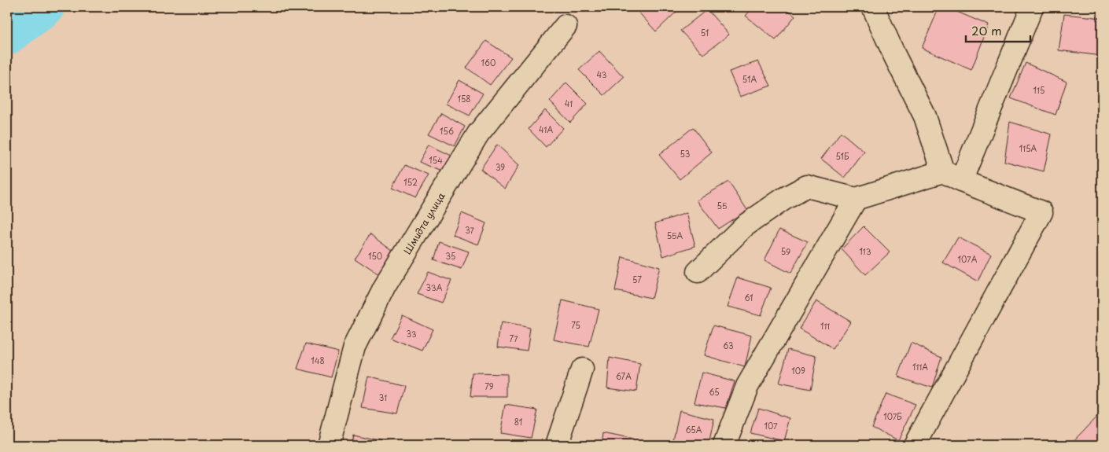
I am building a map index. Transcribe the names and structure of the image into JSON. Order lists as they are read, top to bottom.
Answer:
{
  "streets": {
    "street": ["Шмидта улица"]
  },
  "house_numbers": [
    "51",
    "160",
    "43",
    "51А",
    "115",
    "158",
    "41",
    "41А",
    "156",
    "115А",
    "53",
    "51Б",
    "154",
    "39",
    "152",
    "55",
    "37",
    "55А",
    "59",
    "113",
    "150",
    "35",
    "107А",
    "57",
    "33А",
    "61",
    "75",
    "111",
    "33",
    "77",
    "63",
    "148",
    "111А",
    "109",
    "67А",
    "79",
    "65",
    "31",
    "107Б",
    "81",
    "107",
    "65А"
  ],
  "scale_bar": "20 m"
}
